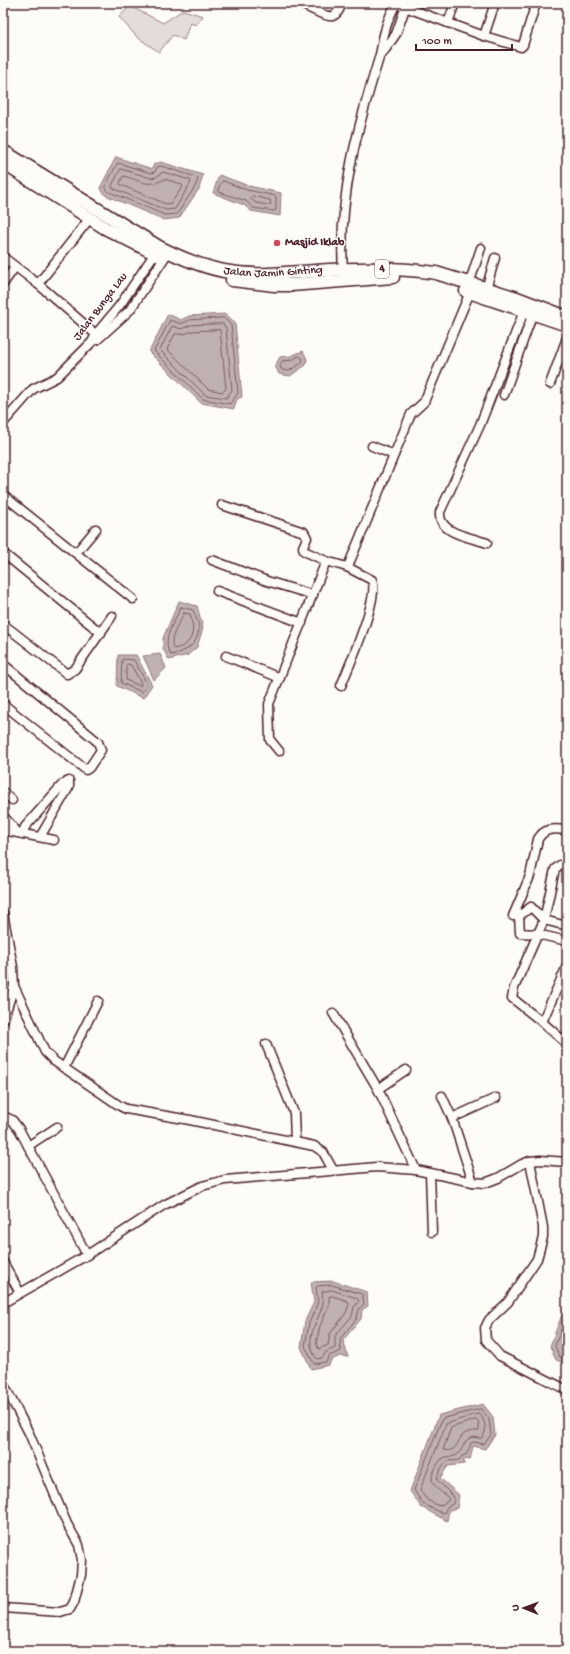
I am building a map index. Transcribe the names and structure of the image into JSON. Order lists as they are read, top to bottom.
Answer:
{
  "streets": {
    "highway": ["4", "Jalan Jamin Ginting"],
    "street": ["Jalan Bunga Lau"]
  },
  "crossings": [
    ["Jalan Jamin Ginting", "Jalan Bunga Lau"]
  ],
  "places": ["Masjid Iklab"],
  "scale_bar": "100 m",
  "north": "left"
}
